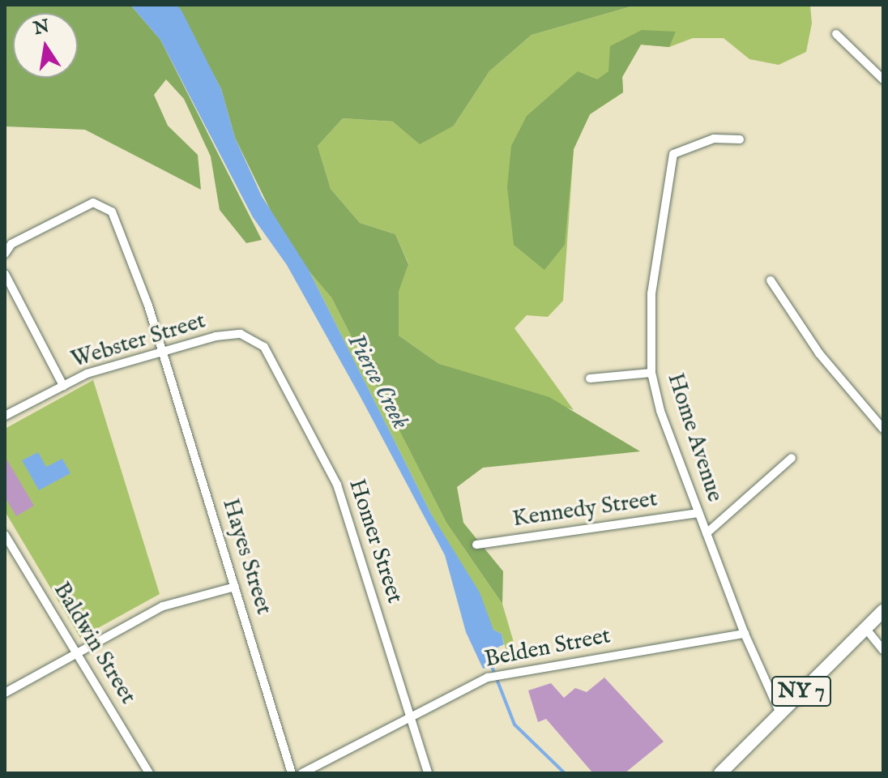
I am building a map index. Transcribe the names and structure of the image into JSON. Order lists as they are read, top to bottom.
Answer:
{
  "streets": {
    "main road": ["NY 7"],
    "street": [
      "Webster Street",
      "Home Avenue",
      "Kennedy Street",
      "Homer Street",
      "Hayes Street",
      "Baldwin Street",
      "Belden Street"
    ]
  },
  "crossings": [
    ["Webster Street", "Homer Street"],
    ["Webster Street", "Hayes Street"],
    ["Home Avenue", "Kennedy Street"],
    ["Home Avenue", "Belden Street"],
    ["Home Avenue", "NY 7"],
    ["Homer Street", "Belden Street"]
  ],
  "water": ["Pierce Creek"],
  "north": "top"
}
